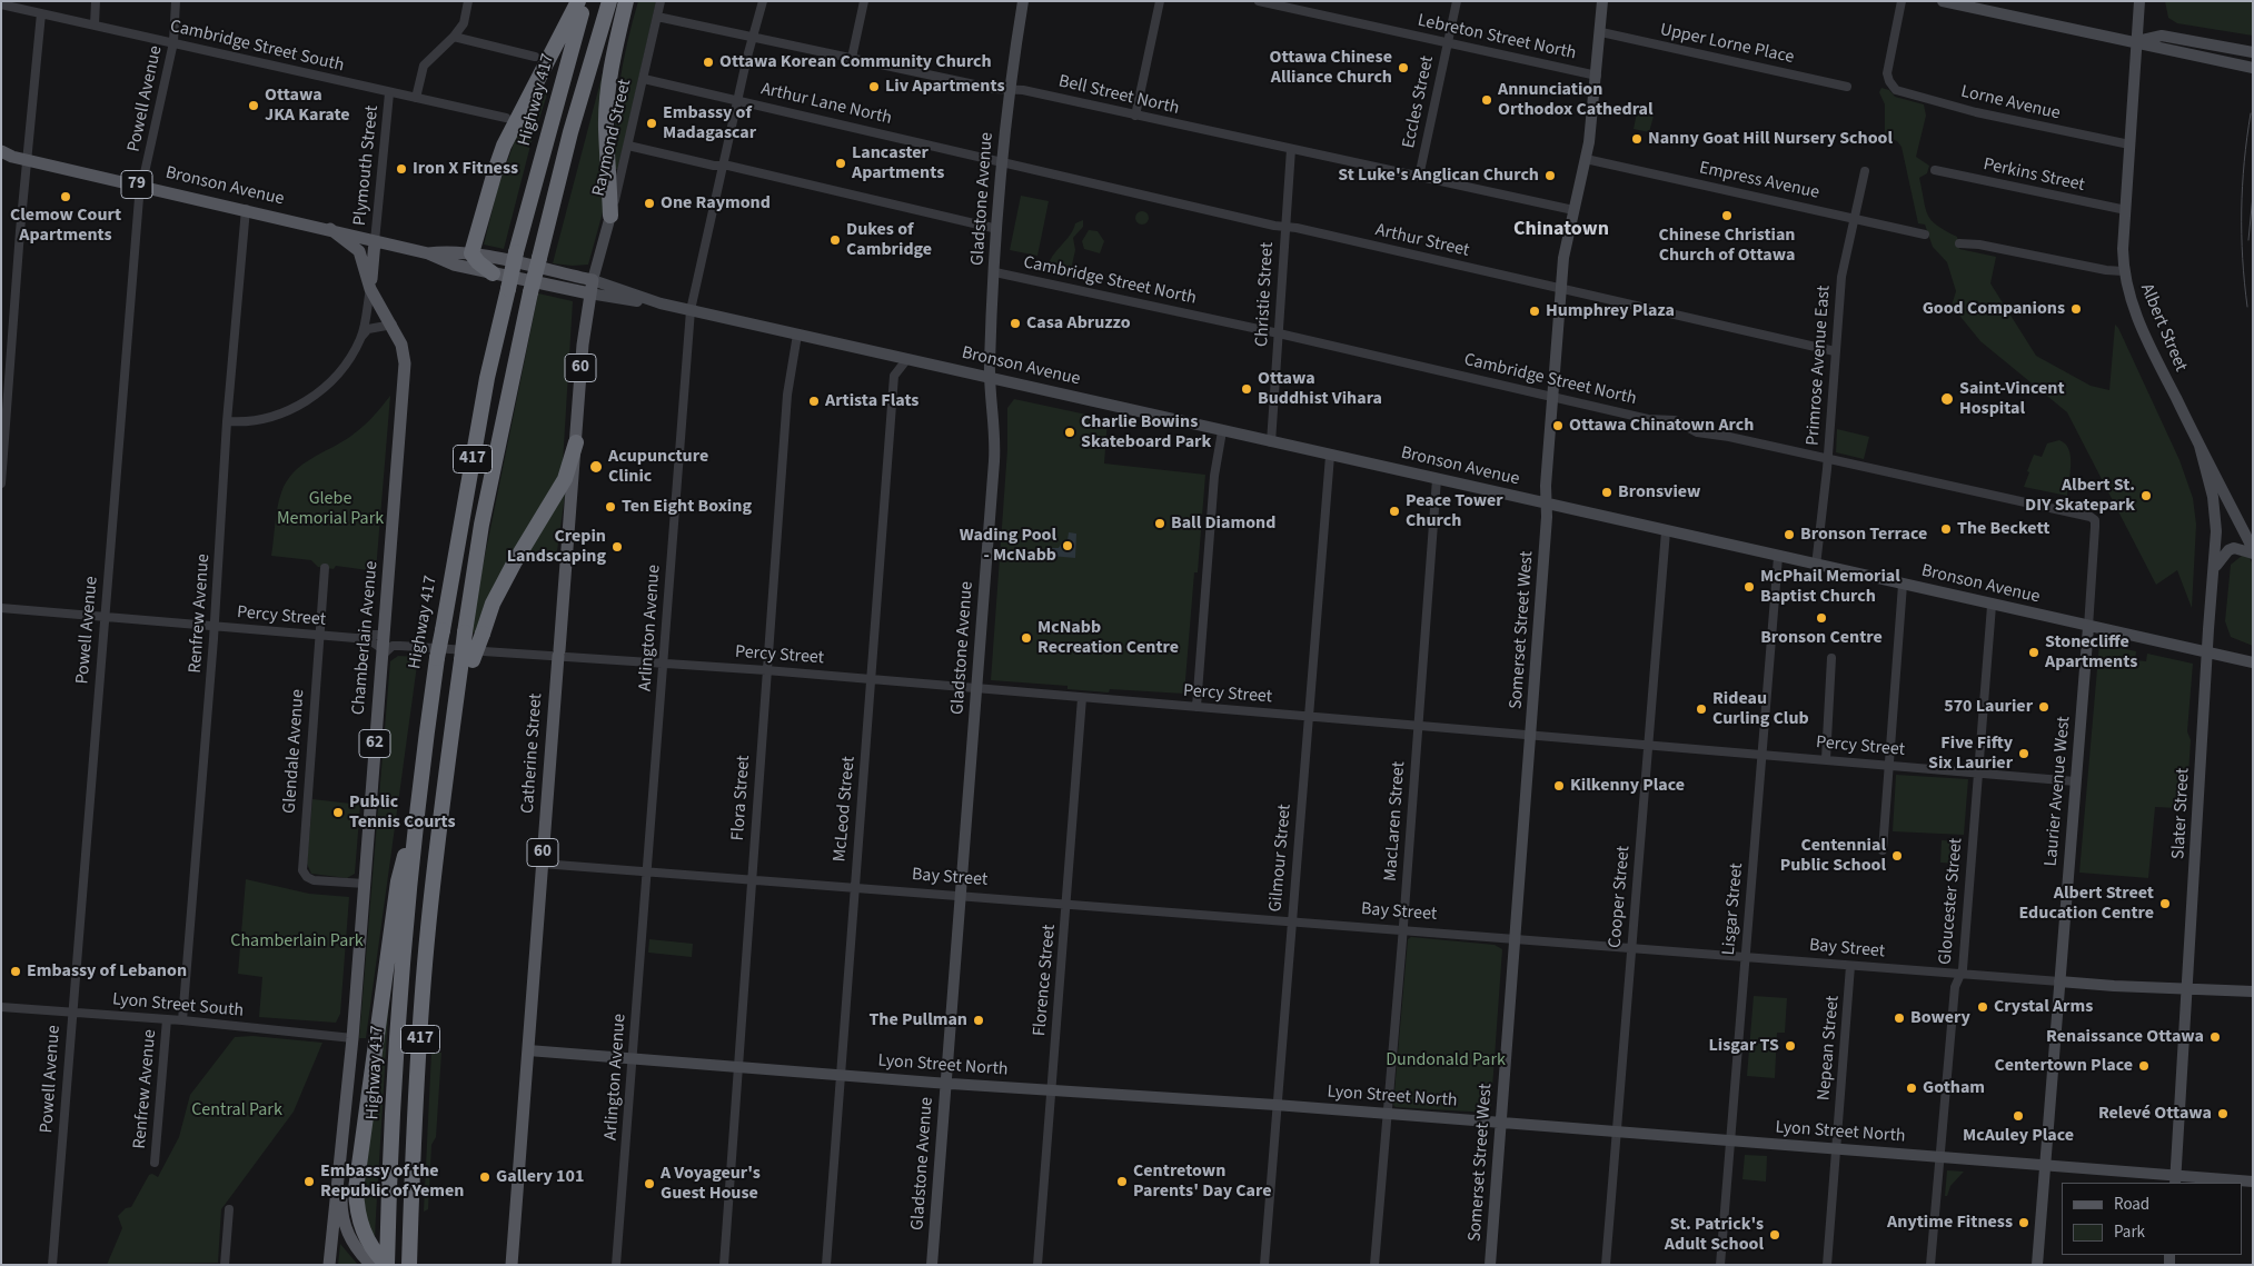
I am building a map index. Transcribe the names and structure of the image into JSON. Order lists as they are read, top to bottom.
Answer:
{
  "streets": {
    "highway": ["Highway 417", "417"],
    "main road": [
      "Raymond Street",
      "79",
      "Bronson Avenue",
      "Gladstone Avenue",
      "Albert Street",
      "60",
      "Somerset Street West",
      "Chamberlain Avenue",
      "62",
      "Catherine Street",
      "Laurier Avenue West",
      "Slater Street",
      "Bay Street",
      "Lyon Street North"
    ],
    "street": [
      "Lebreton Street North",
      "Upper Lorne Place",
      "Cambridge Street South",
      "Bell Street North",
      "Powell Avenue",
      "Eccles Street",
      "Lorne Avenue",
      "Arthur Lane North",
      "Plymouth Street",
      "Perkins Street",
      "Empress Avenue",
      "Arthur Street",
      "Cambridge Street North",
      "Christie Street",
      "Primrose Avenue East",
      "Renfrew Avenue",
      "Percy Street",
      "Arlington Avenue",
      "Glendale Avenue",
      "Flora Street",
      "McLeod Street",
      "MacLaren Street",
      "Gilmour Street",
      "Cooper Street",
      "Gloucester Street",
      "Lisgar Street",
      "Florence Street",
      "Lyon Street South",
      "Nepean Street"
    ]
  },
  "crossings": [
    ["Lebreton Street North", "Eccles Street"],
    ["Lebreton Street North", "Somerset Street West"],
    ["Upper Lorne Place", "Somerset Street West"],
    ["Cambridge Street South", "Powell Avenue"],
    ["Cambridge Street South", "Plymouth Street"],
    ["Bell Street North", "Eccles Street"],
    ["Bell Street North", "Raymond Street"],
    ["Bell Street North", "Gladstone Avenue"],
    ["Bell Street North", "Christie Street"],
    ["Bell Street North", "Arlington Avenue"],
    ["Bell Street North", "Somerset Street West"],
    ["Powell Avenue", "Bronson Avenue"],
    ["Powell Avenue", "Percy Street"],
    ["Powell Avenue", "Lyon Street South"],
    ["Lorne Avenue", "Albert Street"],
    ["Arthur Lane North", "Raymond Street"],
    ["Arthur Lane North", "Gladstone Avenue"],
    ["Arthur Lane North", "Arthur Street"],
    ["Arthur Lane North", "Arlington Avenue"],
    ["Raymond Street", "Bronson Avenue"],
    ["Raymond Street", "Catherine Street"],
    ["Plymouth Street", "Bronson Avenue"],
    ["Perkins Street", "Albert Street"],
    ["Empress Avenue", "Primrose Avenue East"],
    ["Empress Avenue", "Somerset Street West"],
    ["Bronson Avenue", "Gladstone Avenue"],
    ["Bronson Avenue", "Christie Street"],
    ["Bronson Avenue", "Primrose Avenue East"],
    ["Bronson Avenue", "Renfrew Avenue"],
    ["Bronson Avenue", "Arlington Avenue"],
    ["Bronson Avenue", "Somerset Street West"],
    ["Bronson Avenue", "Chamberlain Avenue"],
    ["Bronson Avenue", "Catherine Street"],
    ["Bronson Avenue", "Laurier Avenue West"],
    ["Bronson Avenue", "Flora Street"],
    ["Bronson Avenue", "McLeod Street"],
    ["Bronson Avenue", "Slater Street"],
    ["Bronson Avenue", "MacLaren Street"],
    ["Bronson Avenue", "Gilmour Street"],
    ["Bronson Avenue", "Cooper Street"],
    ["Bronson Avenue", "Gloucester Street"],
    ["Bronson Avenue", "Lisgar Street"],
    ["Gladstone Avenue", "Arthur Street"],
    ["Gladstone Avenue", "Cambridge Street North"],
    ["Gladstone Avenue", "Percy Street"],
    ["Gladstone Avenue", "Bay Street"],
    ["Gladstone Avenue", "Lyon Street North"],
    ["Arthur Street", "Christie Street"],
    ["Arthur Street", "Primrose Avenue East"],
    ["Arthur Street", "Somerset Street West"],
    ["Cambridge Street North", "Christie Street"],
    ["Cambridge Street North", "Primrose Avenue East"],
    ["Cambridge Street North", "Somerset Street West"],
    ["Cambridge Street North", "Laurier Avenue West"],
    ["Albert Street", "Slater Street"],
    ["Renfrew Avenue", "Percy Street"],
    ["Renfrew Avenue", "Lyon Street South"],
    ["Percy Street", "Arlington Avenue"],
    ["Percy Street", "Somerset Street West"],
    ["Percy Street", "Chamberlain Avenue"],
    ["Percy Street", "Glendale Avenue"],
    ["Percy Street", "Catherine Street"],
    ["Percy Street", "Laurier Avenue West"],
    ["Percy Street", "Flora Street"],
    ["Percy Street", "McLeod Street"],
    ["Percy Street", "MacLaren Street"],
    ["Percy Street", "Gilmour Street"],
    ["Percy Street", "Cooper Street"],
    ["Percy Street", "Gloucester Street"],
    ["Percy Street", "Lisgar Street"],
    ["Percy Street", "Florence Street"],
    ["Arlington Avenue", "Bay Street"],
    ["Arlington Avenue", "Lyon Street North"],
    ["Somerset Street West", "Bay Street"],
    ["Somerset Street West", "Lyon Street North"],
    ["Chamberlain Avenue", "Glendale Avenue"],
    ["Chamberlain Avenue", "Lyon Street South"],
    ["Catherine Street", "Bay Street"],
    ["Catherine Street", "Lyon Street North"],
    ["Laurier Avenue West", "Bay Street"],
    ["Laurier Avenue West", "Lyon Street North"],
    ["Flora Street", "Bay Street"],
    ["Flora Street", "Lyon Street North"],
    ["McLeod Street", "Bay Street"],
    ["McLeod Street", "Lyon Street North"],
    ["Slater Street", "Bay Street"],
    ["Slater Street", "Lyon Street North"],
    ["MacLaren Street", "Bay Street"],
    ["MacLaren Street", "Lyon Street North"],
    ["Gilmour Street", "Bay Street"],
    ["Gilmour Street", "Lyon Street North"],
    ["Bay Street", "Cooper Street"],
    ["Bay Street", "Gloucester Street"],
    ["Bay Street", "Lisgar Street"],
    ["Bay Street", "Florence Street"],
    ["Bay Street", "Nepean Street"],
    ["Cooper Street", "Lyon Street North"],
    ["Gloucester Street", "Lyon Street North"],
    ["Lisgar Street", "Lyon Street North"],
    ["Florence Street", "Lyon Street North"],
    ["Nepean Street", "Lyon Street North"]
  ],
  "districts": ["Chinatown"],
  "parks": [
    "Glebe Memorial Park",
    "Chamberlain Park",
    "Dundonald Park",
    "Central Park"
  ],
  "places": [
    "Ottawa Korean Community Church",
    "Ottawa Chinese Alliance Church",
    "Liv Apartments",
    "Annunciation Orthodox Cathedral",
    "Ottawa JKA Karate",
    "Embassy of Madagascar",
    "Nanny Goat Hill Nursery School",
    "Lancaster Apartments",
    "Iron X Fitness",
    "St Luke's Anglican Church",
    "Clemow Court Apartments",
    "One Raymond",
    "Chinese Christian Church of Ottawa",
    "Dukes of Cambridge",
    "Good Companions",
    "Humphrey Plaza",
    "Casa Abruzzo",
    "Ottawa Buddhist Vihara",
    "Saint-Vincent Hospital",
    "Artista Flats",
    "Ottawa Chinatown Arch",
    "Charlie Bowins Skateboard Park",
    "Acupuncture Clinic",
    "Bronsview",
    "Albert St. DIY Skatepark",
    "Ten Eight Boxing",
    "Peace Tower Church",
    "Ball Diamond",
    "The Beckett",
    "Bronson Terrace",
    "Wading Pool - McNabb",
    "Crepin Landscaping",
    "McPhail Memorial Baptist Church",
    "Bronson Centre",
    "McNabb Recreation Centre",
    "Stonecliffe Apartments",
    "570 Laurier",
    "Rideau Curling Club",
    "Five Fifty Six Laurier",
    "Kilkenny Place",
    "Public Tennis Courts",
    "Centennial Public School",
    "Albert Street Education Centre",
    "Embassy of Lebanon",
    "Crystal Arms",
    "Bowery",
    "The Pullman",
    "Renaissance Ottawa",
    "Lisgar TS",
    "Centertown Place",
    "Gotham",
    "Relevé Ottawa",
    "McAuley Place",
    "Gallery 101",
    "Embassy of the Republic of Yemen",
    "Centretown Parents' Day Care",
    "A Voyageur's Guest House",
    "Anytime Fitness",
    "St. Patrick's Adult School"
  ],
  "legend": ["Road", "Park"]
}
